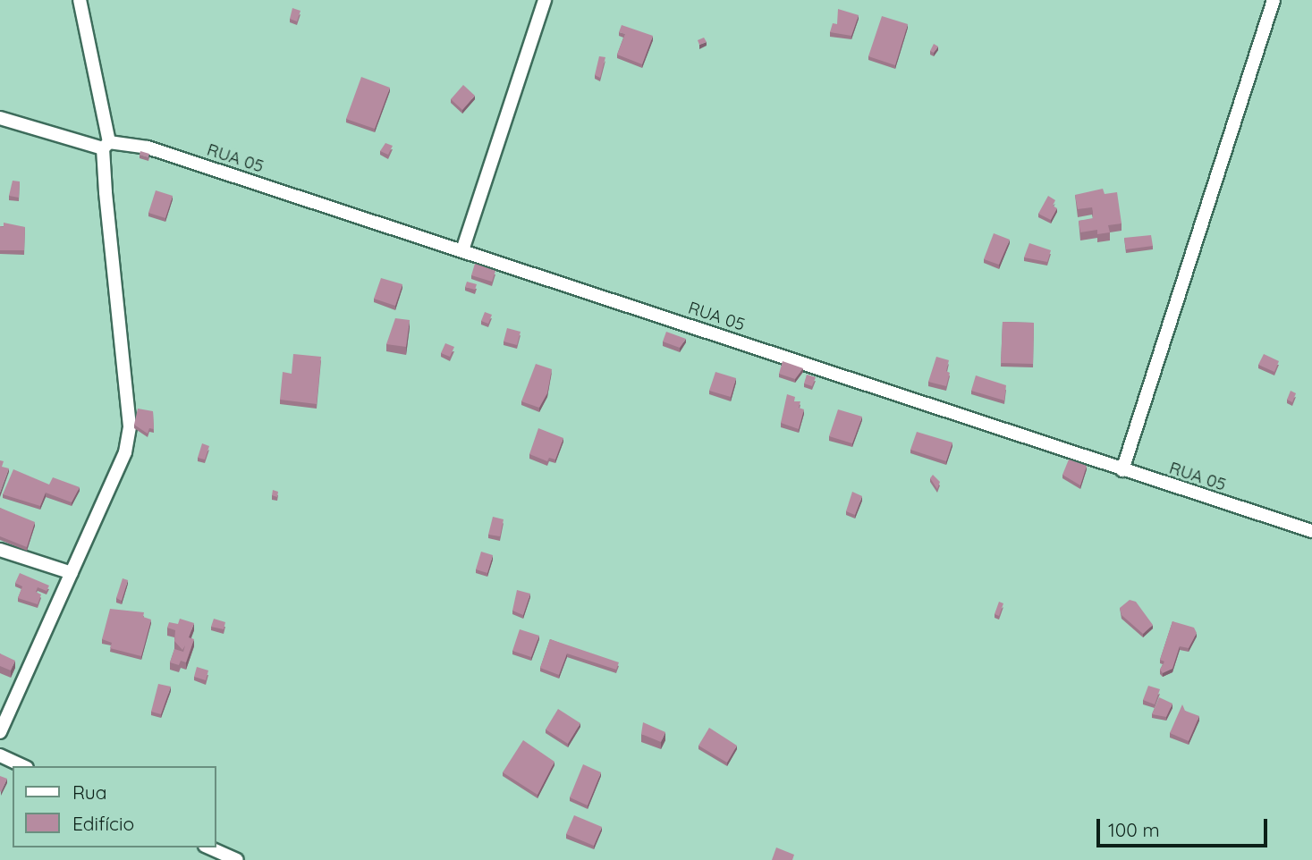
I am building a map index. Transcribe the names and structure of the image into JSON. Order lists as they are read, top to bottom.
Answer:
{
  "streets": {
    "street": ["RUA 05"]
  },
  "legend": ["Rua", "Edifício"],
  "scale_bar": "100 m"
}
